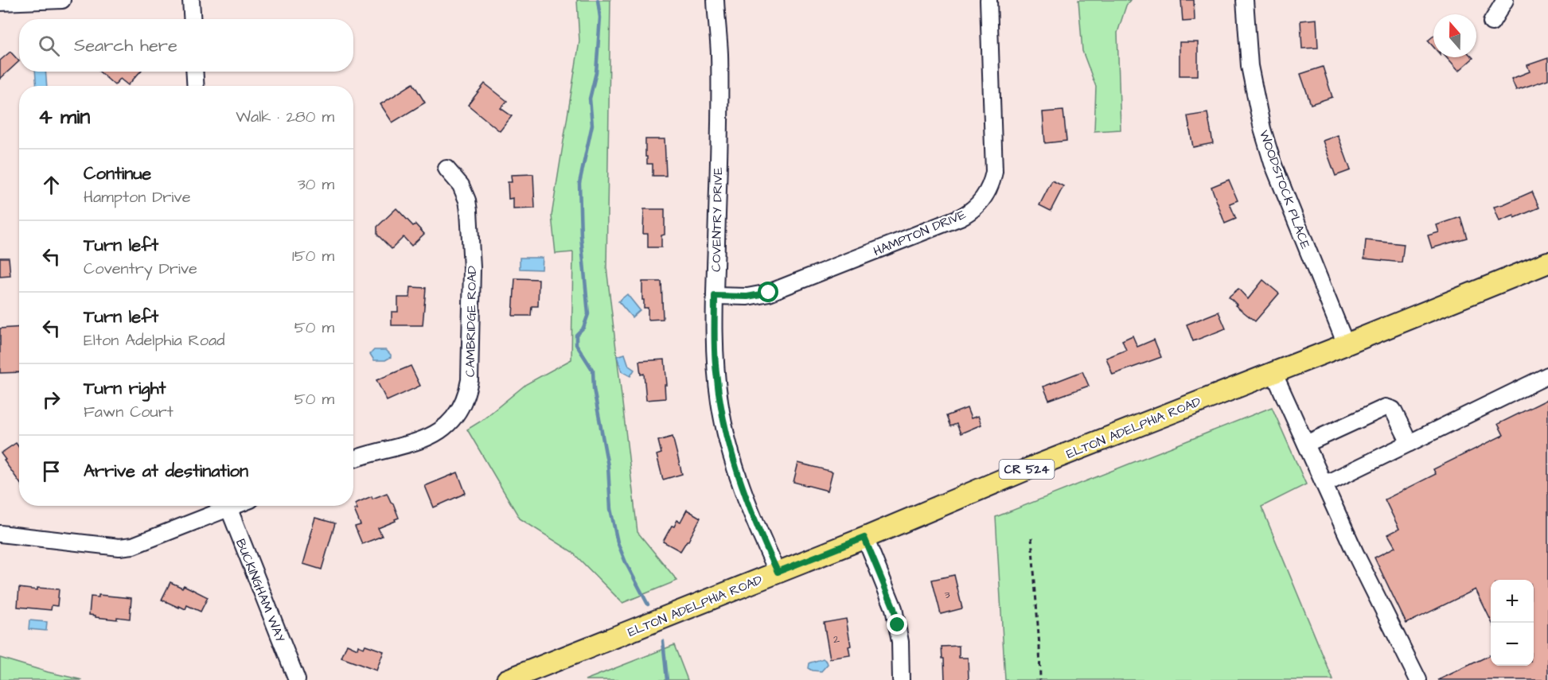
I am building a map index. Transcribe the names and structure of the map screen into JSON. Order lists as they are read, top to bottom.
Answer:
{
  "streets": {
    "main road": ["ELTON ADELPHIA ROAD", "CR 524"],
    "street": [
      "WOODSTOCK PLACE",
      "COVENTRY DRIVE",
      "HAMPTON DRIVE",
      "CAMBRIDGE ROAD",
      "BUCKINGHAM WAY"
    ]
  },
  "crossings": [
    ["WOODSTOCK PLACE", "ELTON ADELPHIA ROAD"],
    ["COVENTRY DRIVE", "HAMPTON DRIVE"],
    ["COVENTRY DRIVE", "ELTON ADELPHIA ROAD"]
  ],
  "house_numbers": ["3", "2"],
  "north": "top",
  "page": {
    "search": "Search here",
    "heading": ["4 min", "Walk · 280 m"],
    "list": [
      ["Continue", "Hampton Drive", "30 m"],
      ["Turn left", "Coventry Drive", "150 m"],
      ["Turn left", "Elton Adelphia Road", "50 m"],
      ["Turn right", "Fawn Court", "50 m"],
      "Arrive at destination"
    ],
    "map_buttons": ["+", "−"]
  }
}
